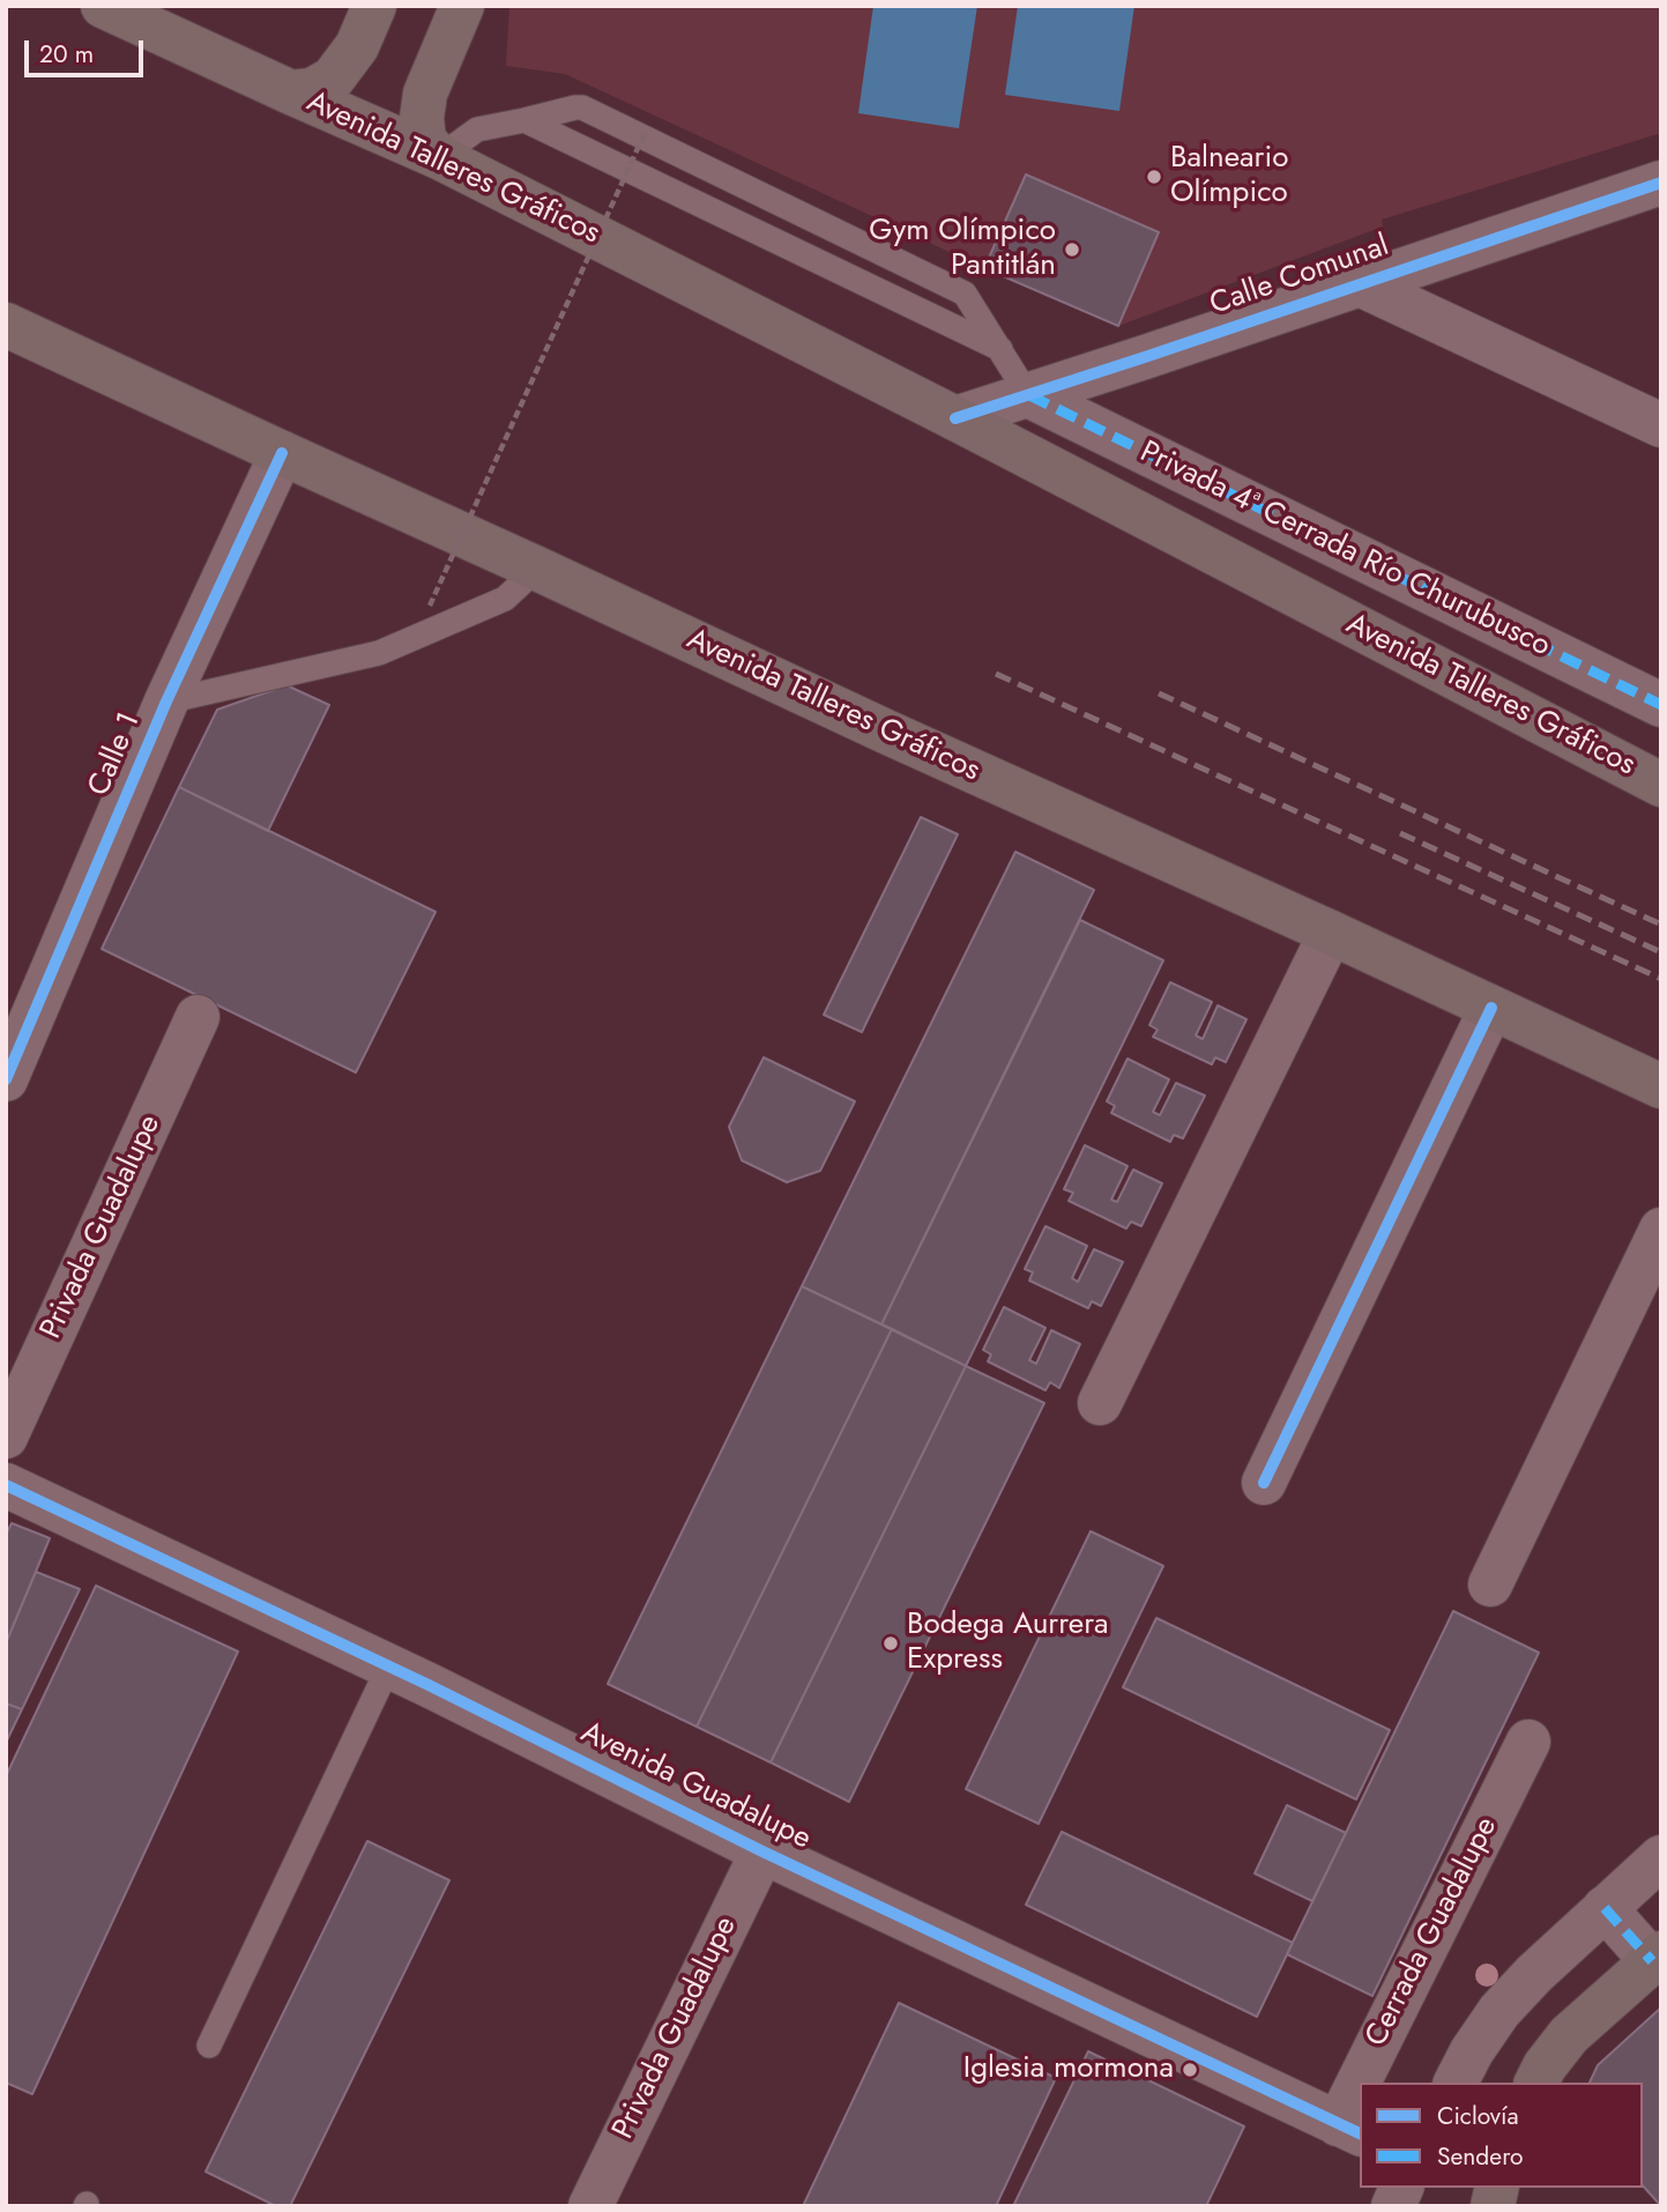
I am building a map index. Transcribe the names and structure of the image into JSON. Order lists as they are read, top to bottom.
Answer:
{
  "streets": {
    "main road": ["Avenida Talleres Gráficos"],
    "street": [
      "Calle Comunal",
      "Privada 4ª Cerrada Río Churubusco",
      "Calle 1",
      "Privada Guadalupe",
      "Avenida Guadalupe",
      "Cerrada Guadalupe"
    ]
  },
  "crossings": [
    ["Avenida Talleres Gráficos", "Calle Comunal"],
    ["Avenida Talleres Gráficos", "Calle 1"],
    ["Calle Comunal", "Privada 4ª Cerrada Río Churubusco"],
    ["Privada Guadalupe", "Avenida Guadalupe"],
    ["Avenida Guadalupe", "Cerrada Guadalupe"]
  ],
  "places": [
    "Balneario Olímpico",
    "Gym Olímpico Pantitlán",
    "Bodega Aurrera Express",
    "Iglesia mormona"
  ],
  "legend": ["Ciclovía", "Sendero"],
  "scale_bar": "20 m"
}
